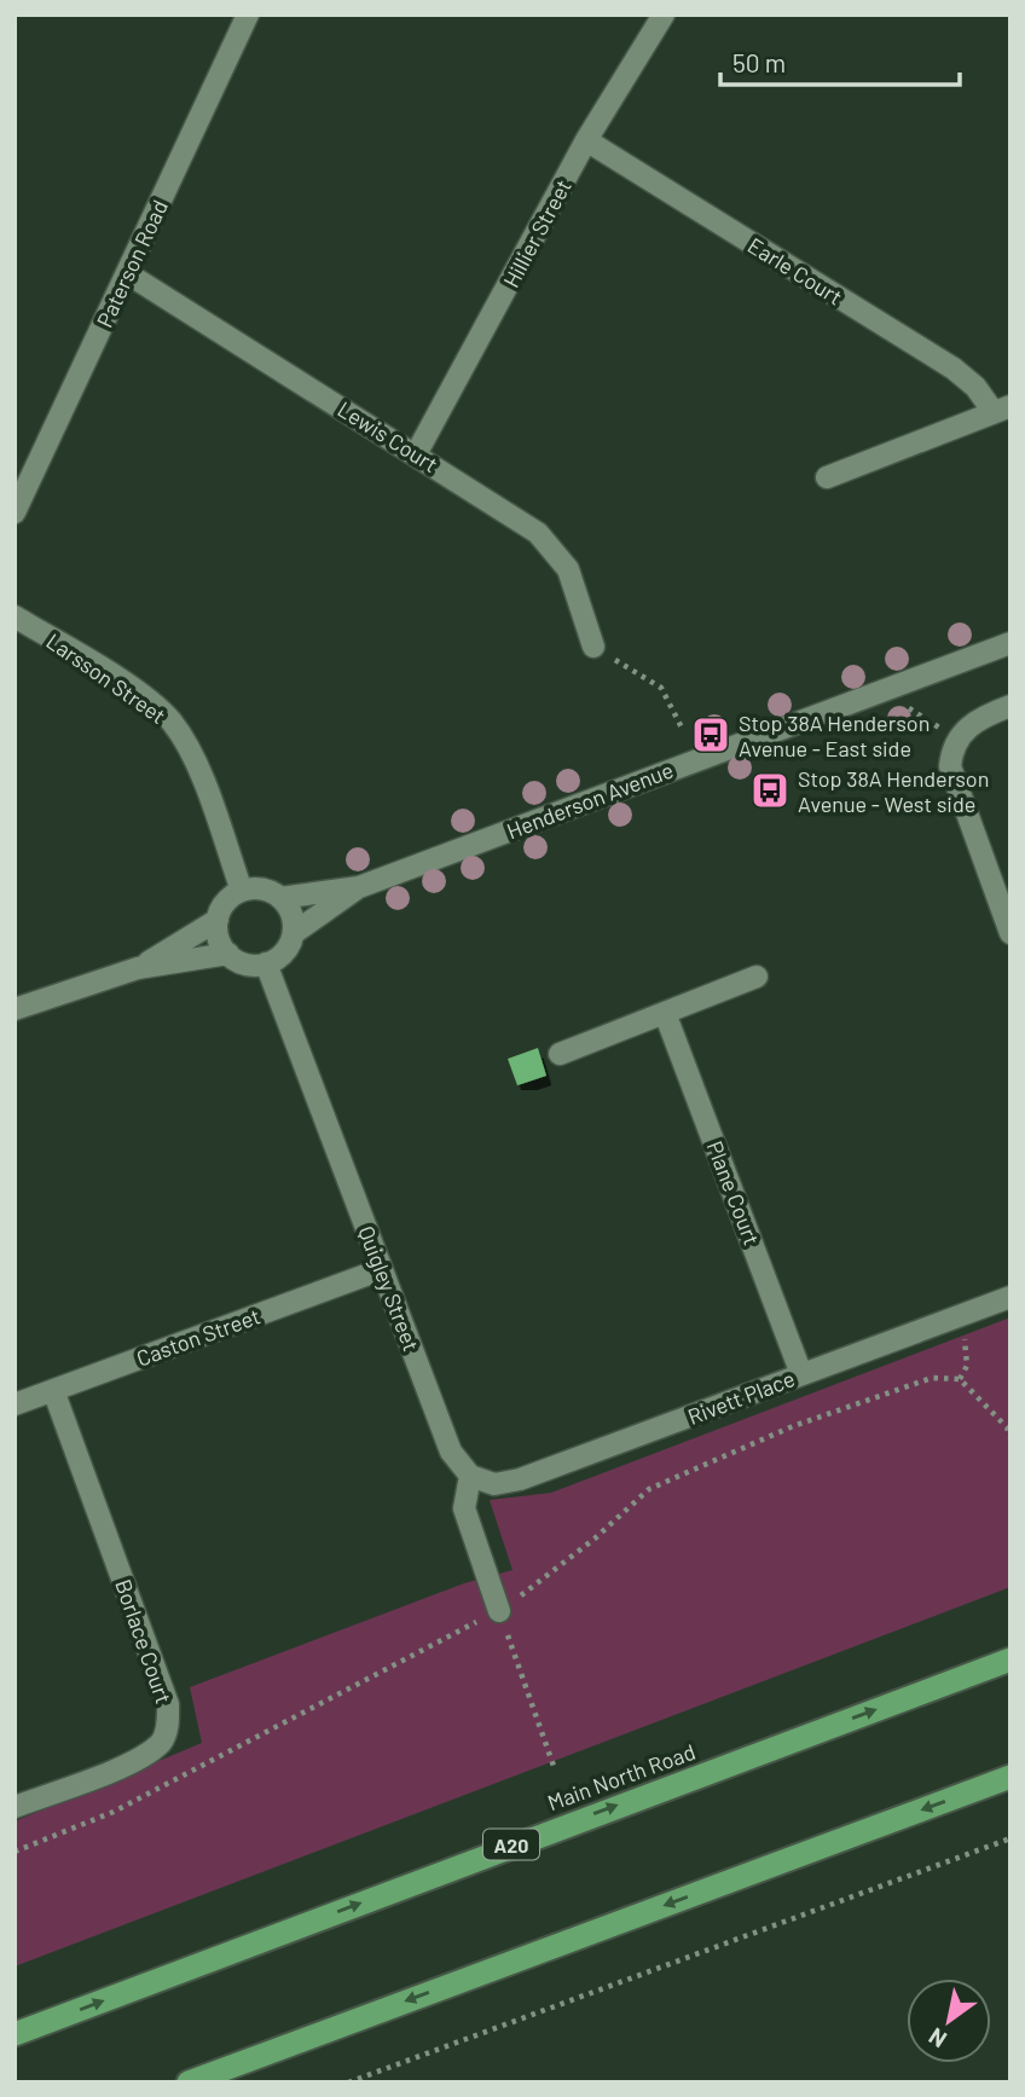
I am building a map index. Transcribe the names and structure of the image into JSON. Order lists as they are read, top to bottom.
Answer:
{
  "streets": {
    "highway": ["Main North Road", "A20"],
    "street": [
      "Hillier Street",
      "Paterson Road",
      "Earle Court",
      "Lewis Court",
      "Larsson Street",
      "Henderson Avenue",
      "Plane Court",
      "Quigley Street",
      "Caston Street",
      "Rivett Place",
      "Borlace Court"
    ]
  },
  "crossings": [
    ["Hillier Street", "Earle Court"],
    ["Hillier Street", "Lewis Court"],
    ["Paterson Road", "Lewis Court"],
    ["Larsson Street", "Henderson Avenue"],
    ["Larsson Street", "Quigley Street"],
    ["Henderson Avenue", "Quigley Street"],
    ["Plane Court", "Rivett Place"],
    ["Quigley Street", "Caston Street"],
    ["Quigley Street", "Rivett Place"],
    ["Caston Street", "Borlace Court"]
  ],
  "places": {
    "bus stop": ["Stop 38A Henderson Avenue - East side", "Stop 38A Henderson Avenue - West side"]
  },
  "scale_bar": "50 m",
  "north": "bottom left"
}
